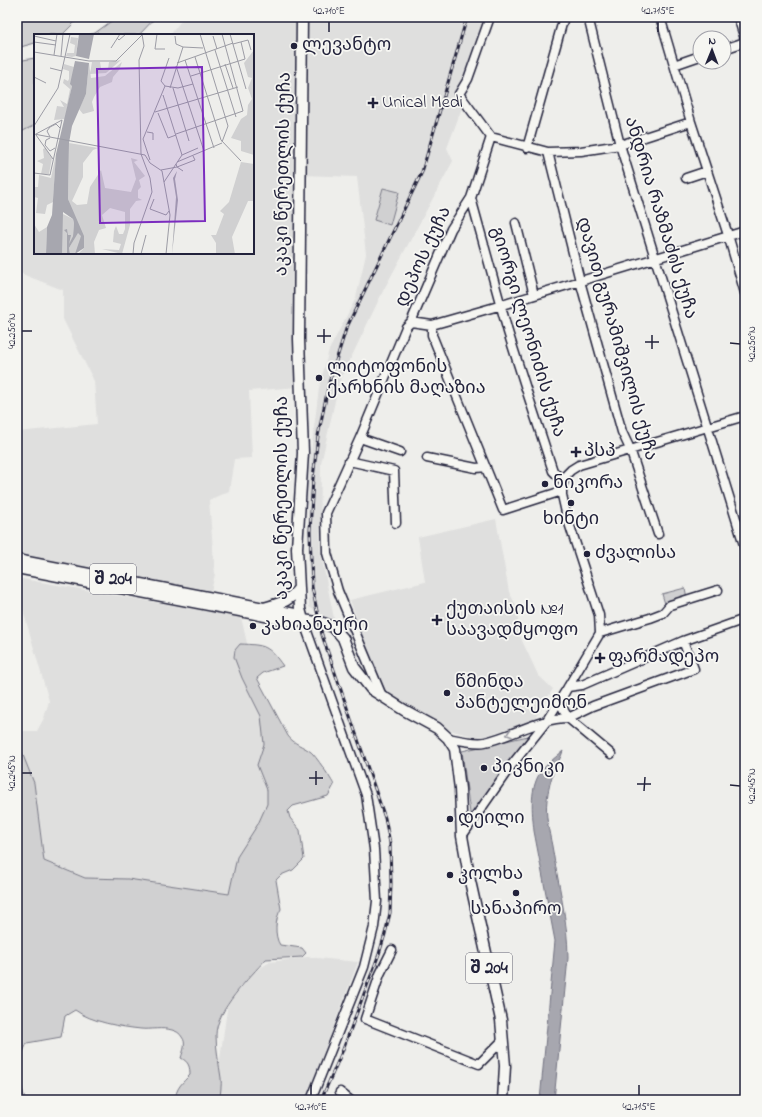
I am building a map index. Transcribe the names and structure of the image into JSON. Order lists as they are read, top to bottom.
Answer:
{
  "streets": {
    "main road": ["აკაკი წერეთლის ქუჩა", "შ 204"],
    "street": [
      "ანდრია რაზმაძის ქუჩა",
      "დეპოს ქუჩა",
      "გიორგი ლეონიძის ქუჩა",
      "დავით გურამიშვილის ქუჩა"
    ]
  },
  "crossings": [
    ["აკაკი წერეთლის ქუჩა", "შ 204"],
    ["დეპოს ქუჩა", "გიორგი ლეონიძის ქუჩა"],
    ["დეპოს ქუჩა", "შ 204"]
  ],
  "places": {
    "other": [
      "ლევანტო",
      "ლიტოფონის ქარხნის მაღაზია",
      "ნიკორა",
      "ხინტი",
      "ძვალისა",
      "კახიანაური",
      "წმინდა პანტელეიმონ",
      "პიკნიკი",
      "დეილი",
      "კოლხა",
      "სანაპირო"
    ],
    "health": [
      "Unical Medi",
      "პსპ",
      "ქუთაისის №1 საავადმყოფო",
      "ფარმადეპო"
    ]
  },
  "north": "top",
  "coordinates": [
    "42.710°E",
    "42.715°E",
    "42.250°N",
    "42.245°N"
  ]
}
